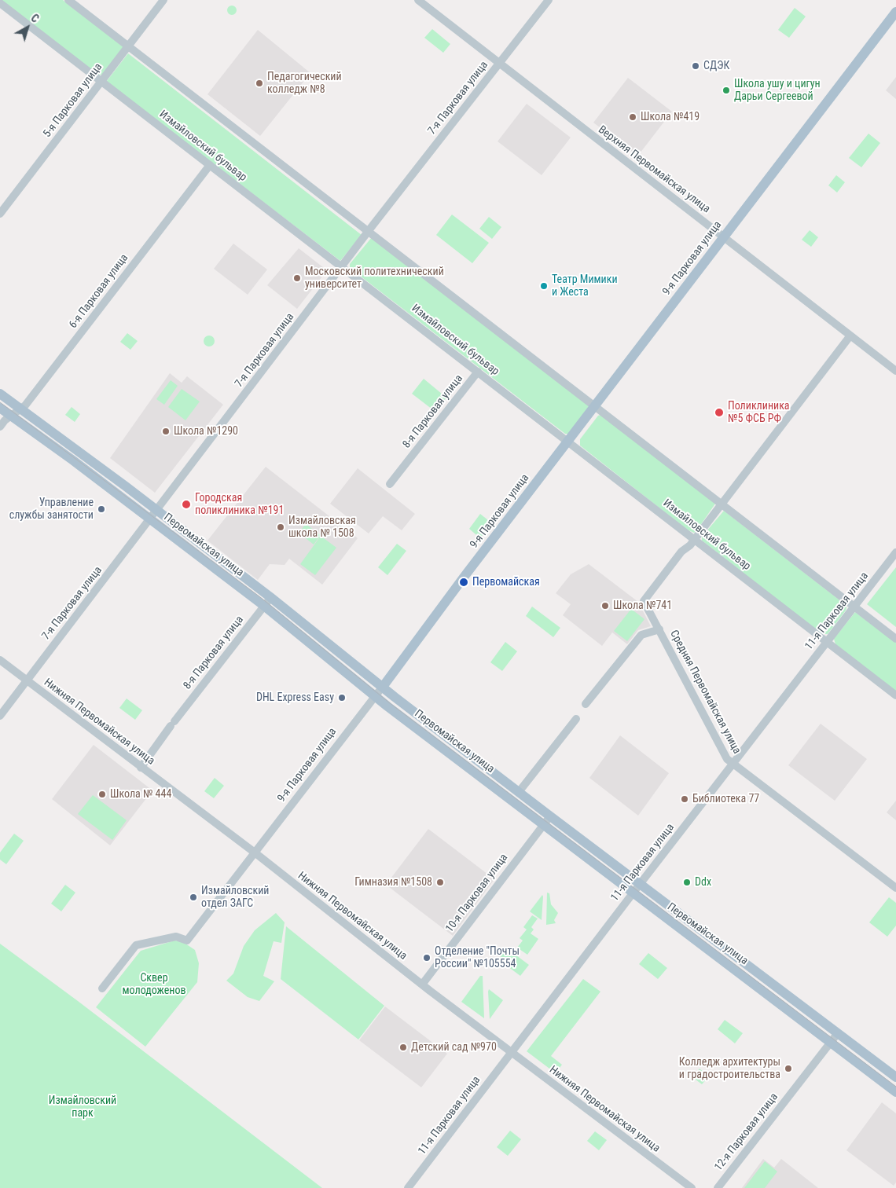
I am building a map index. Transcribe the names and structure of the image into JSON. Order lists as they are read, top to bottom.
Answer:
{
  "streets": {
    "main road": ["9-я Парковая улица", "Первомайская улица"],
    "street": [
      "7-я Парковая улица",
      "5-я Парковая улица",
      "Измайловский бульвар",
      "Верхняя Первомайская улица",
      "6-я Парковая улица",
      "8-я Парковая улица",
      "11-я Парковая улица",
      "Средняя Первомайская улица",
      "Нижняя Первомайская улица",
      "10-я Парковая улица",
      "12-я Парковая улица"
    ]
  },
  "crossings": [
    ["7-я Парковая улица", "Измайловский бульвар"],
    ["7-я Парковая улица", "Верхняя Первомайская улица"],
    ["7-я Парковая улица", "Первомайская улица"],
    ["7-я Парковая улица", "Нижняя Первомайская улица"],
    ["5-я Парковая улица", "Измайловский бульвар"],
    ["Измайловский бульвар", "9-я Парковая улица"],
    ["Измайловский бульвар", "6-я Парковая улица"],
    ["Измайловский бульвар", "8-я Парковая улица"],
    ["Измайловский бульвар", "11-я Парковая улица"],
    ["Измайловский бульвар", "Средняя Первомайская улица"],
    ["Верхняя Первомайская улица", "9-я Парковая улица"],
    ["9-я Парковая улица", "Первомайская улица"],
    ["9-я Парковая улица", "Нижняя Первомайская улица"],
    ["6-я Парковая улица", "Первомайская улица"],
    ["8-я Парковая улица", "Первомайская улица"],
    ["8-я Парковая улица", "Нижняя Первомайская улица"],
    ["Первомайская улица", "11-я Парковая улица"],
    ["Первомайская улица", "10-я Парковая улица"],
    ["Первомайская улица", "12-я Парковая улица"],
    ["11-я Парковая улица", "Средняя Первомайская улица"],
    ["11-я Парковая улица", "Нижняя Первомайская улица"],
    ["Нижняя Первомайская улица", "10-я Парковая улица"]
  ],
  "parks": ["Сквер молодоженов", "Измайловский парк"],
  "places": [
    "СДЭК",
    "Педагогический колледж №8",
    "Школа ушу и цигун Дарьи Сергеевой",
    "Школа №419",
    "Московский политехнический университет",
    "Театр Мимики и Жеста",
    "Поликлиника №5 ФСБ РФ",
    "Школа №1290",
    "Городская поликлиника №191",
    "Управление cлужбы занятости",
    "Измайловская школа № 1508",
    "Первомайская",
    "Школа №741",
    "DHL Express Easy",
    "Школа № 444",
    "Библиотека 77",
    "Гимназия №1508",
    "Ddx",
    "Измайловский отдел ЗАГС",
    "Отделение \"Почты России\" №105554",
    "Детский сад №970",
    "Колледж архитектуры и градостроительства"
  ],
  "north": "top right"
}
